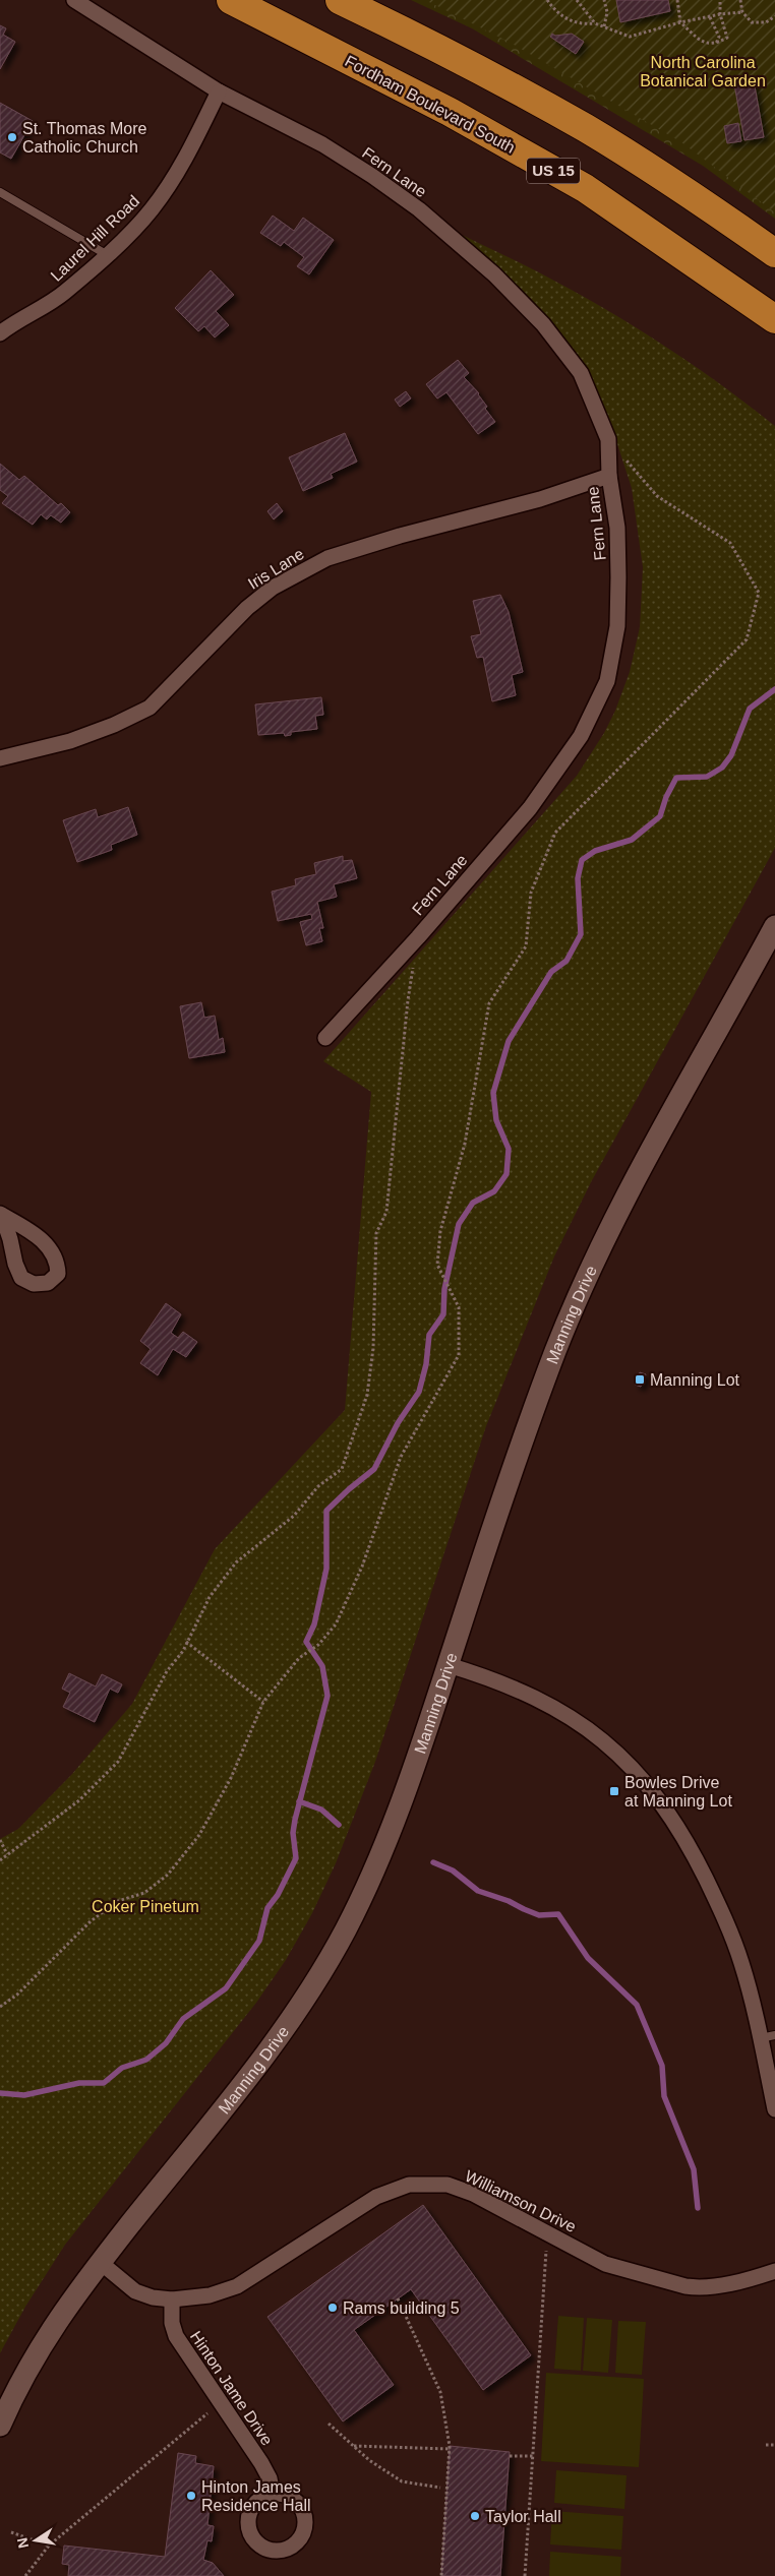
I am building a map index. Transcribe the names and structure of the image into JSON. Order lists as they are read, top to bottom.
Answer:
{
  "streets": {
    "highway": ["Fordham Boulevard South", "US 15"],
    "street": [
      "Fern Lane",
      "Laurel Hill Road",
      "Iris Lane",
      "Manning Drive",
      "Williamson Drive",
      "Hinton Jame Drive"
    ]
  },
  "crossings": [
    ["Fern Lane", "Laurel Hill Road"],
    ["Fern Lane", "Iris Lane"],
    ["Manning Drive", "Williamson Drive"],
    ["Williamson Drive", "Hinton Jame Drive"]
  ],
  "parks": ["North Carolina Botanical Garden", "Coker Pinetum"],
  "places": {
    "other": [
      "St. Thomas More Catholic Church",
      "Rams building 5",
      "Hinton James Residence Hall",
      "Taylor Hall"
    ],
    "transit": ["Manning Lot", "Bowles Drive at Manning Lot"]
  },
  "north": "left"
}
